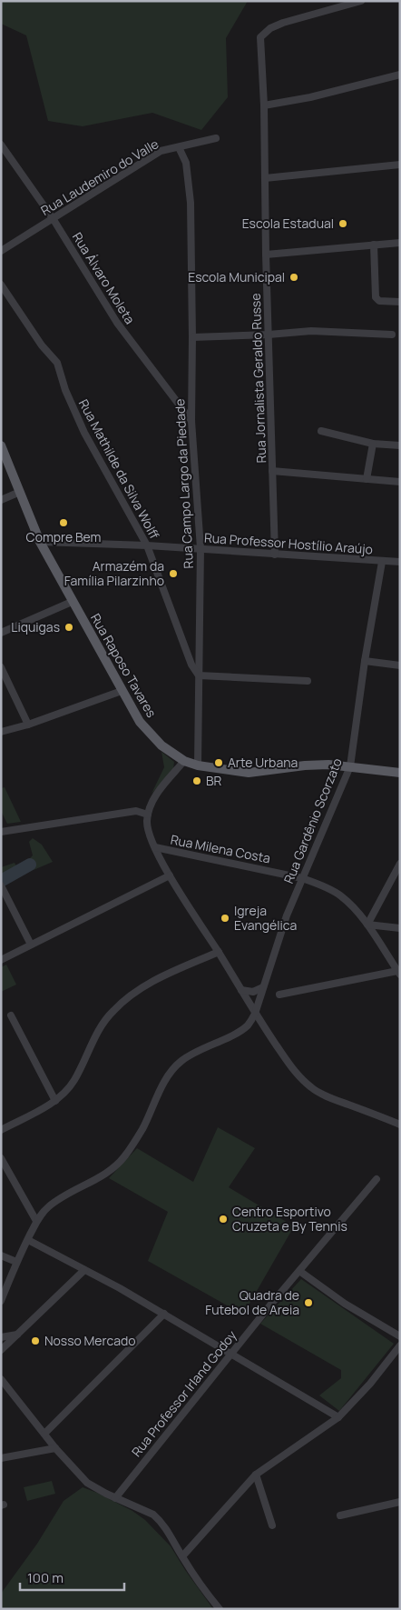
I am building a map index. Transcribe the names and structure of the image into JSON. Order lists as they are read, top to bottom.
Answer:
{
  "streets": {
    "main road": ["Rua Raposo Tavares"],
    "street": [
      "Rua Laudemiro do Valle",
      "Rua Álvaro Moleta",
      "Rua Jornalista Geraldo Russe",
      "Rua Mathilde da Silva Wolff",
      "Rua Campo Largo da Piedade",
      "Rua Professor Hostílio Araújo",
      "Rua Gardênio Scorzato",
      "Rua Milena Costa",
      "Rua Professor Irland Godoy"
    ]
  },
  "crossings": [
    ["Rua Laudemiro do Valle", "Rua Álvaro Moleta"],
    ["Rua Laudemiro do Valle", "Rua Campo Largo da Piedade"],
    ["Rua Álvaro Moleta", "Rua Campo Largo da Piedade"],
    ["Rua Jornalista Geraldo Russe", "Rua Professor Hostílio Araújo"],
    ["Rua Mathilde da Silva Wolff", "Rua Campo Largo da Piedade"],
    ["Rua Mathilde da Silva Wolff", "Rua Professor Hostílio Araújo"],
    ["Rua Campo Largo da Piedade", "Rua Professor Hostílio Araújo"],
    ["Rua Campo Largo da Piedade", "Rua Raposo Tavares"],
    ["Rua Professor Hostílio Araújo", "Rua Raposo Tavares"],
    ["Rua Professor Hostílio Araújo", "Rua Gardênio Scorzato"],
    ["Rua Raposo Tavares", "Rua Gardênio Scorzato"],
    ["Rua Gardênio Scorzato", "Rua Milena Costa"]
  ],
  "places": [
    "Escola Estadual",
    "Escola Municipal",
    "Compre Bem",
    "Armazém da Família Pilarzinho",
    "Liquigas",
    "Arte Urbana",
    "BR",
    "Igreja Evangélica",
    "Centro Esportivo Cruzeta e By Tennis",
    "Quadra de Futebol de Areia",
    "Nosso Mercado"
  ],
  "scale_bar": "100 m"
}
